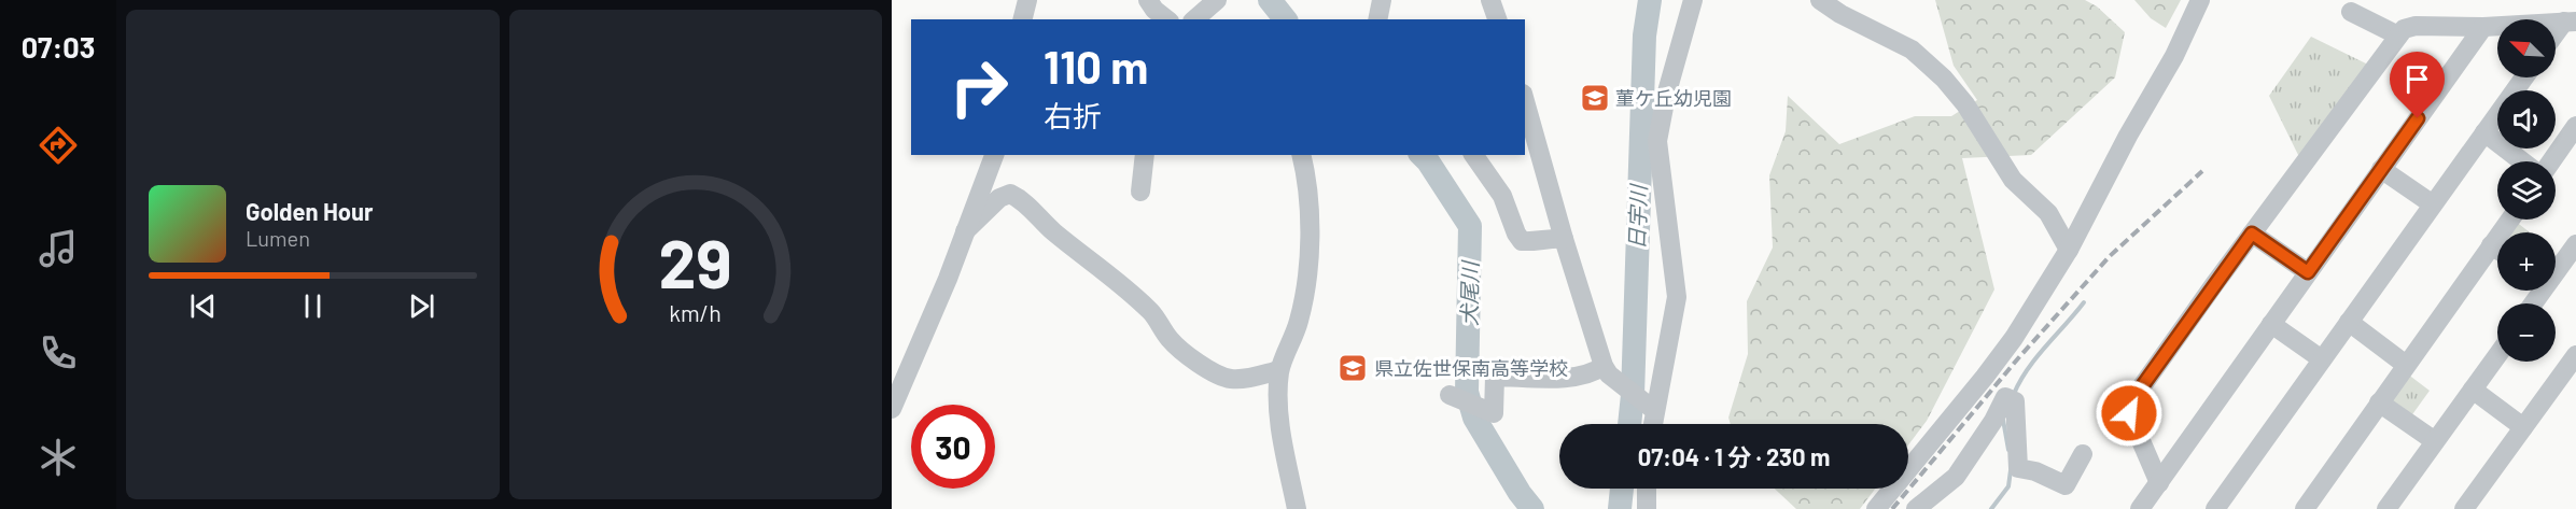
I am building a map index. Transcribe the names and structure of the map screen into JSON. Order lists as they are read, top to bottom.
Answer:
{
  "water": ["日宇川", "犬尾川"],
  "places": {
    "school or university": ["菫ケ丘幼児園", "県立佐世保南高等学校"]
  },
  "north": "top left",
  "page": {
    "tabs": "07:03",
    "map_buttons": ["+", "−"],
    "turn": ["110 m", "右折"],
    "song": ["Golden Hour", "Lumen"],
    "limit": "30",
    "trip": "07:04 · 1 分 · 230 m",
    "gauge": ["29", "km/h"]
  }
}
